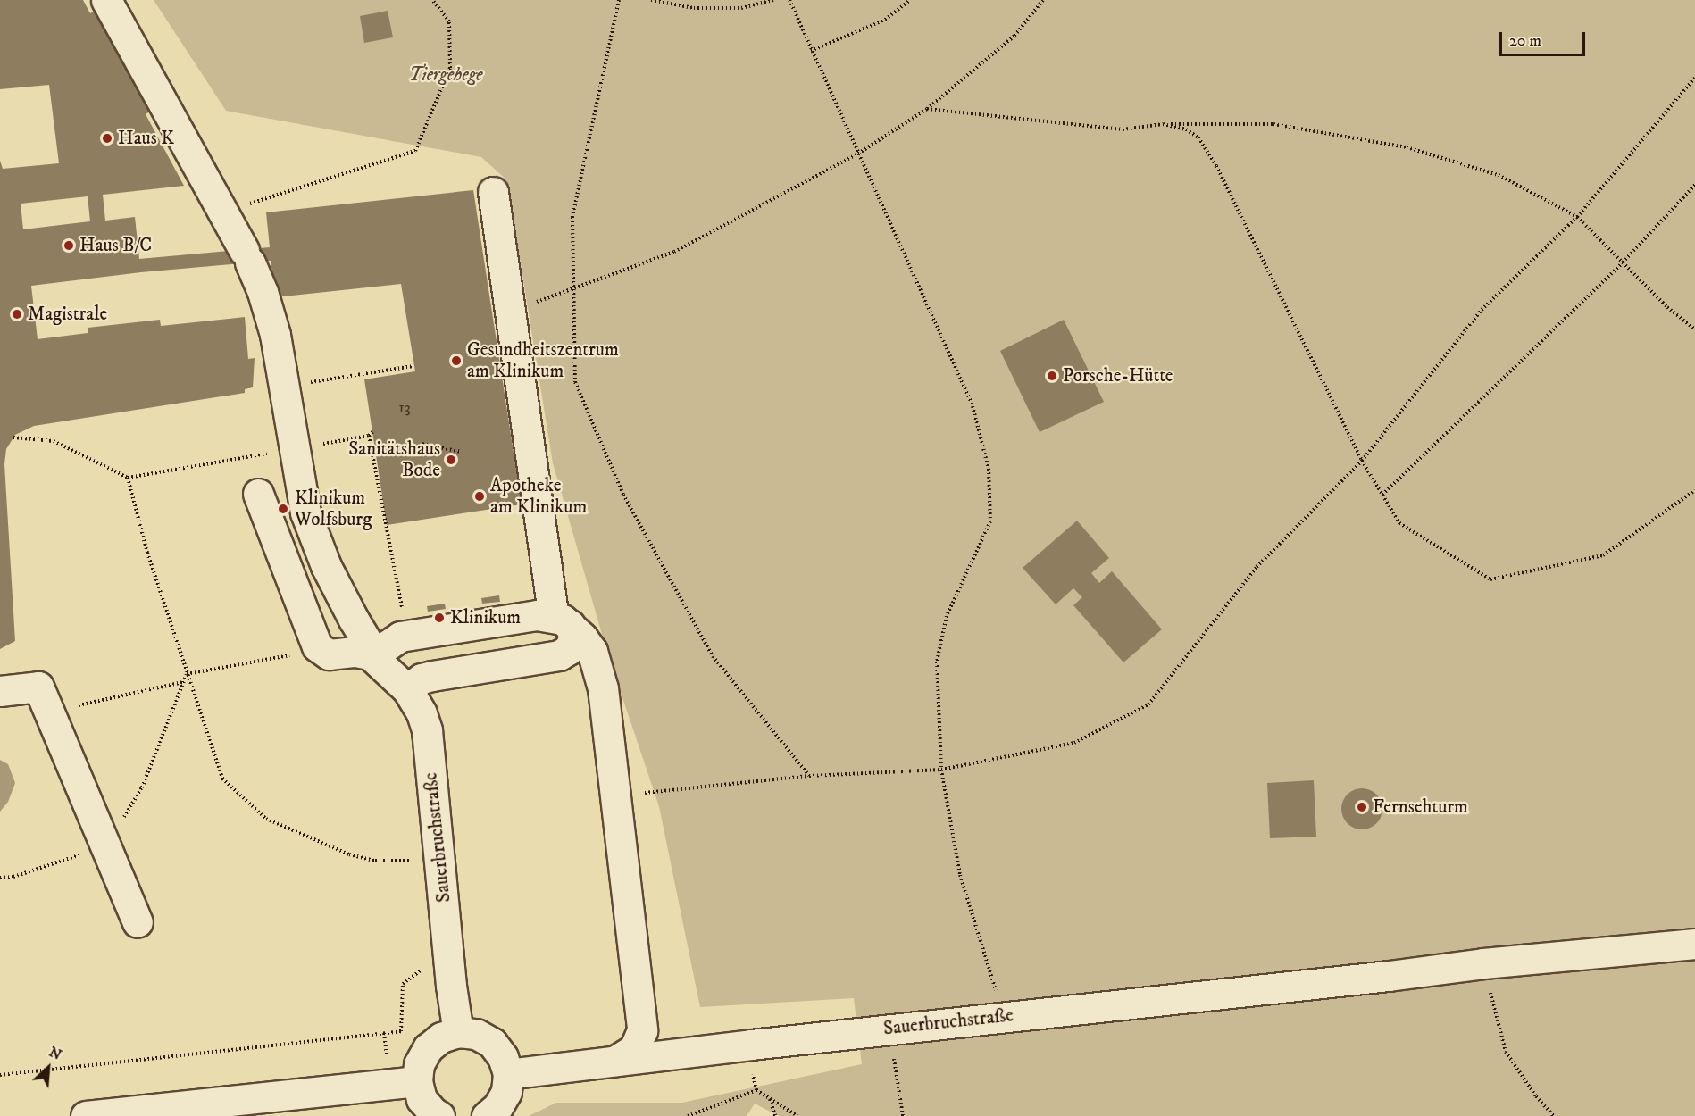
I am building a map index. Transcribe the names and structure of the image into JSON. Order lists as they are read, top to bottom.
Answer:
{
  "streets": {
    "street": ["Sauerbruchstraße"]
  },
  "parks": ["Tiergehege"],
  "places": [
    "Haus K",
    "Haus B/C",
    "Magistrale",
    "Gesundheitszentrum am Klinikum",
    "Porsche-Hütte",
    "Sanitätshaus Bode",
    "Apotheke am Klinikum",
    "Klinikum Wolfsburg",
    "Klinikum",
    "Fernsehturm"
  ],
  "house_numbers": ["13"],
  "scale_bar": "20 m",
  "north": "top right"
}
